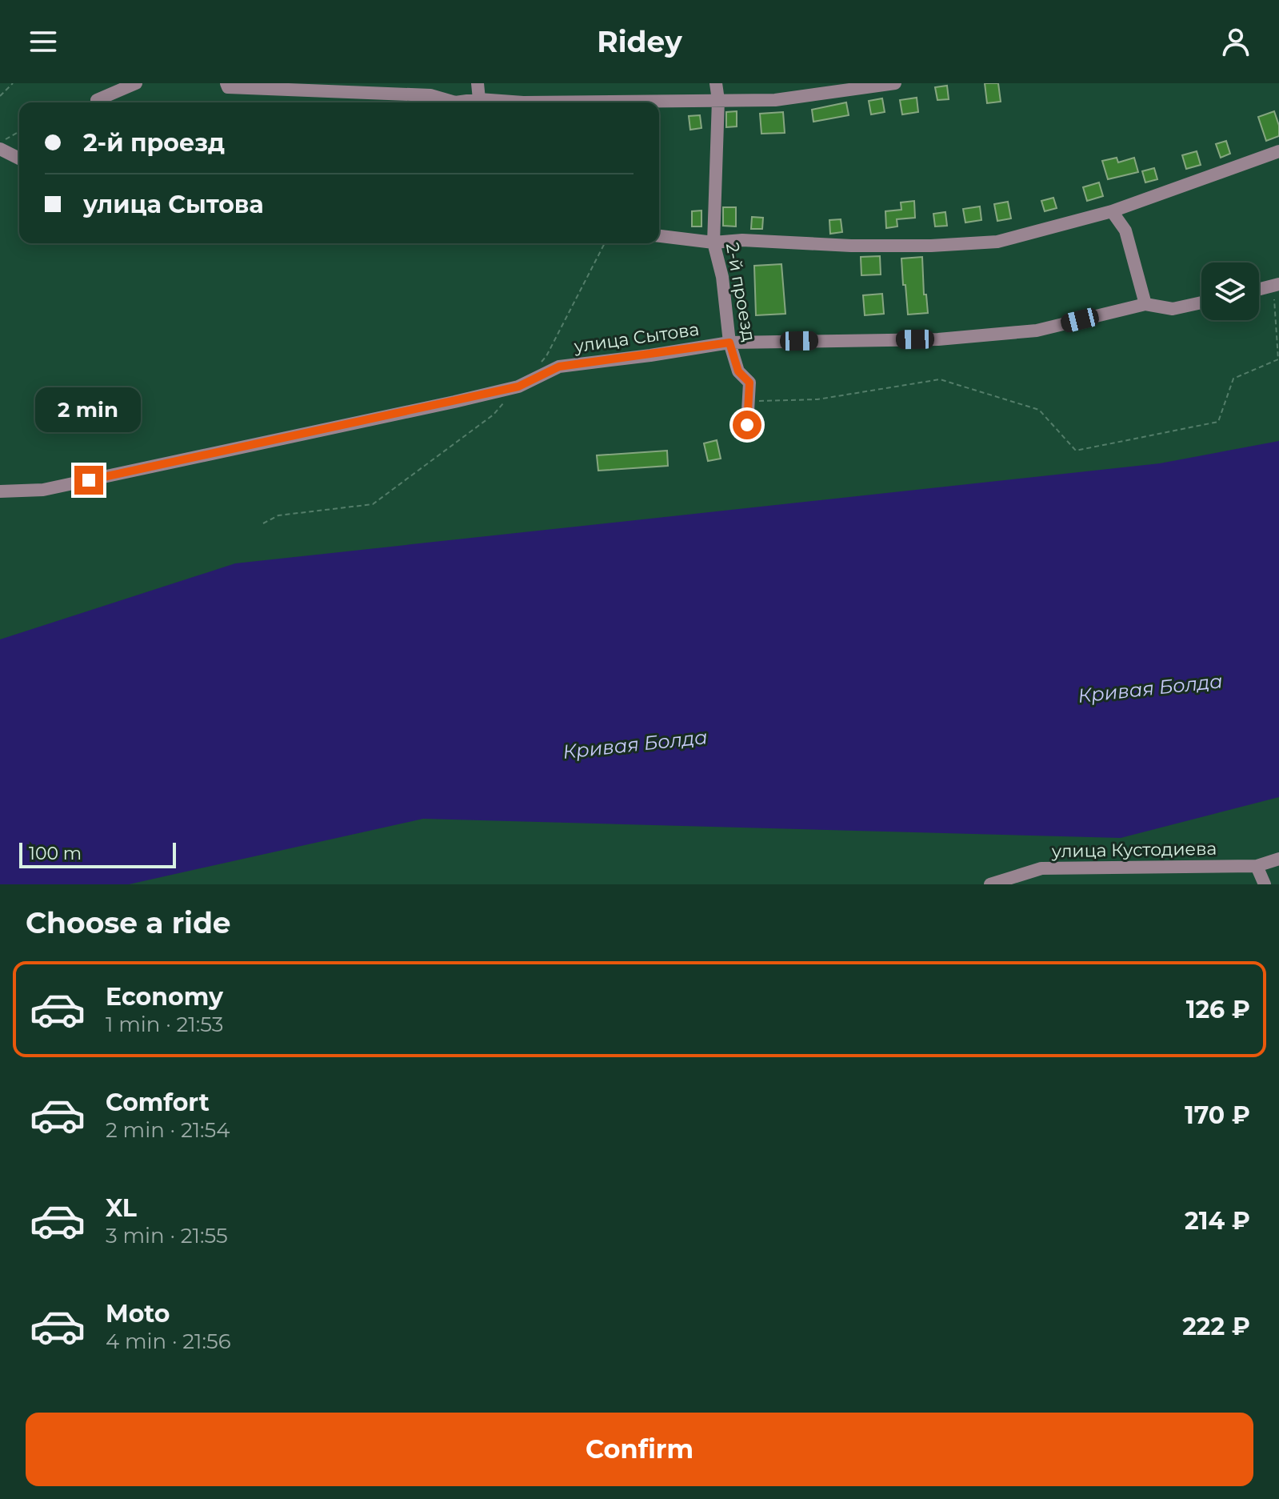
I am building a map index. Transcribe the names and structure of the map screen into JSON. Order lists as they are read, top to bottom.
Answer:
{
  "streets": {
    "street": ["2-й проезд", "улица Сытова", "улица Кустодиева"]
  },
  "crossings": [
    ["2-й проезд", "улица Сытова"]
  ],
  "water": ["Кривая Болда"],
  "scale_bar": "100 m",
  "page": {
    "header": "Ridey",
    "banner": ["2-й проезд", "улица Сытова"],
    "bubble": "2 min",
    "scale": "100 m",
    "heading": "Choose a ride",
    "list": [
      {
        "name": "Economy",
        "note": "1 min · 21:53",
        "value": "126 ₽"
      },
      {
        "name": "Comfort",
        "note": "2 min · 21:54",
        "value": "170 ₽"
      },
      {
        "name": "XL",
        "note": "3 min · 21:55",
        "value": "214 ₽"
      },
      {
        "name": "Moto",
        "note": "4 min · 21:56",
        "value": "222 ₽"
      }
    ],
    "buttons": "Confirm"
  }
}
